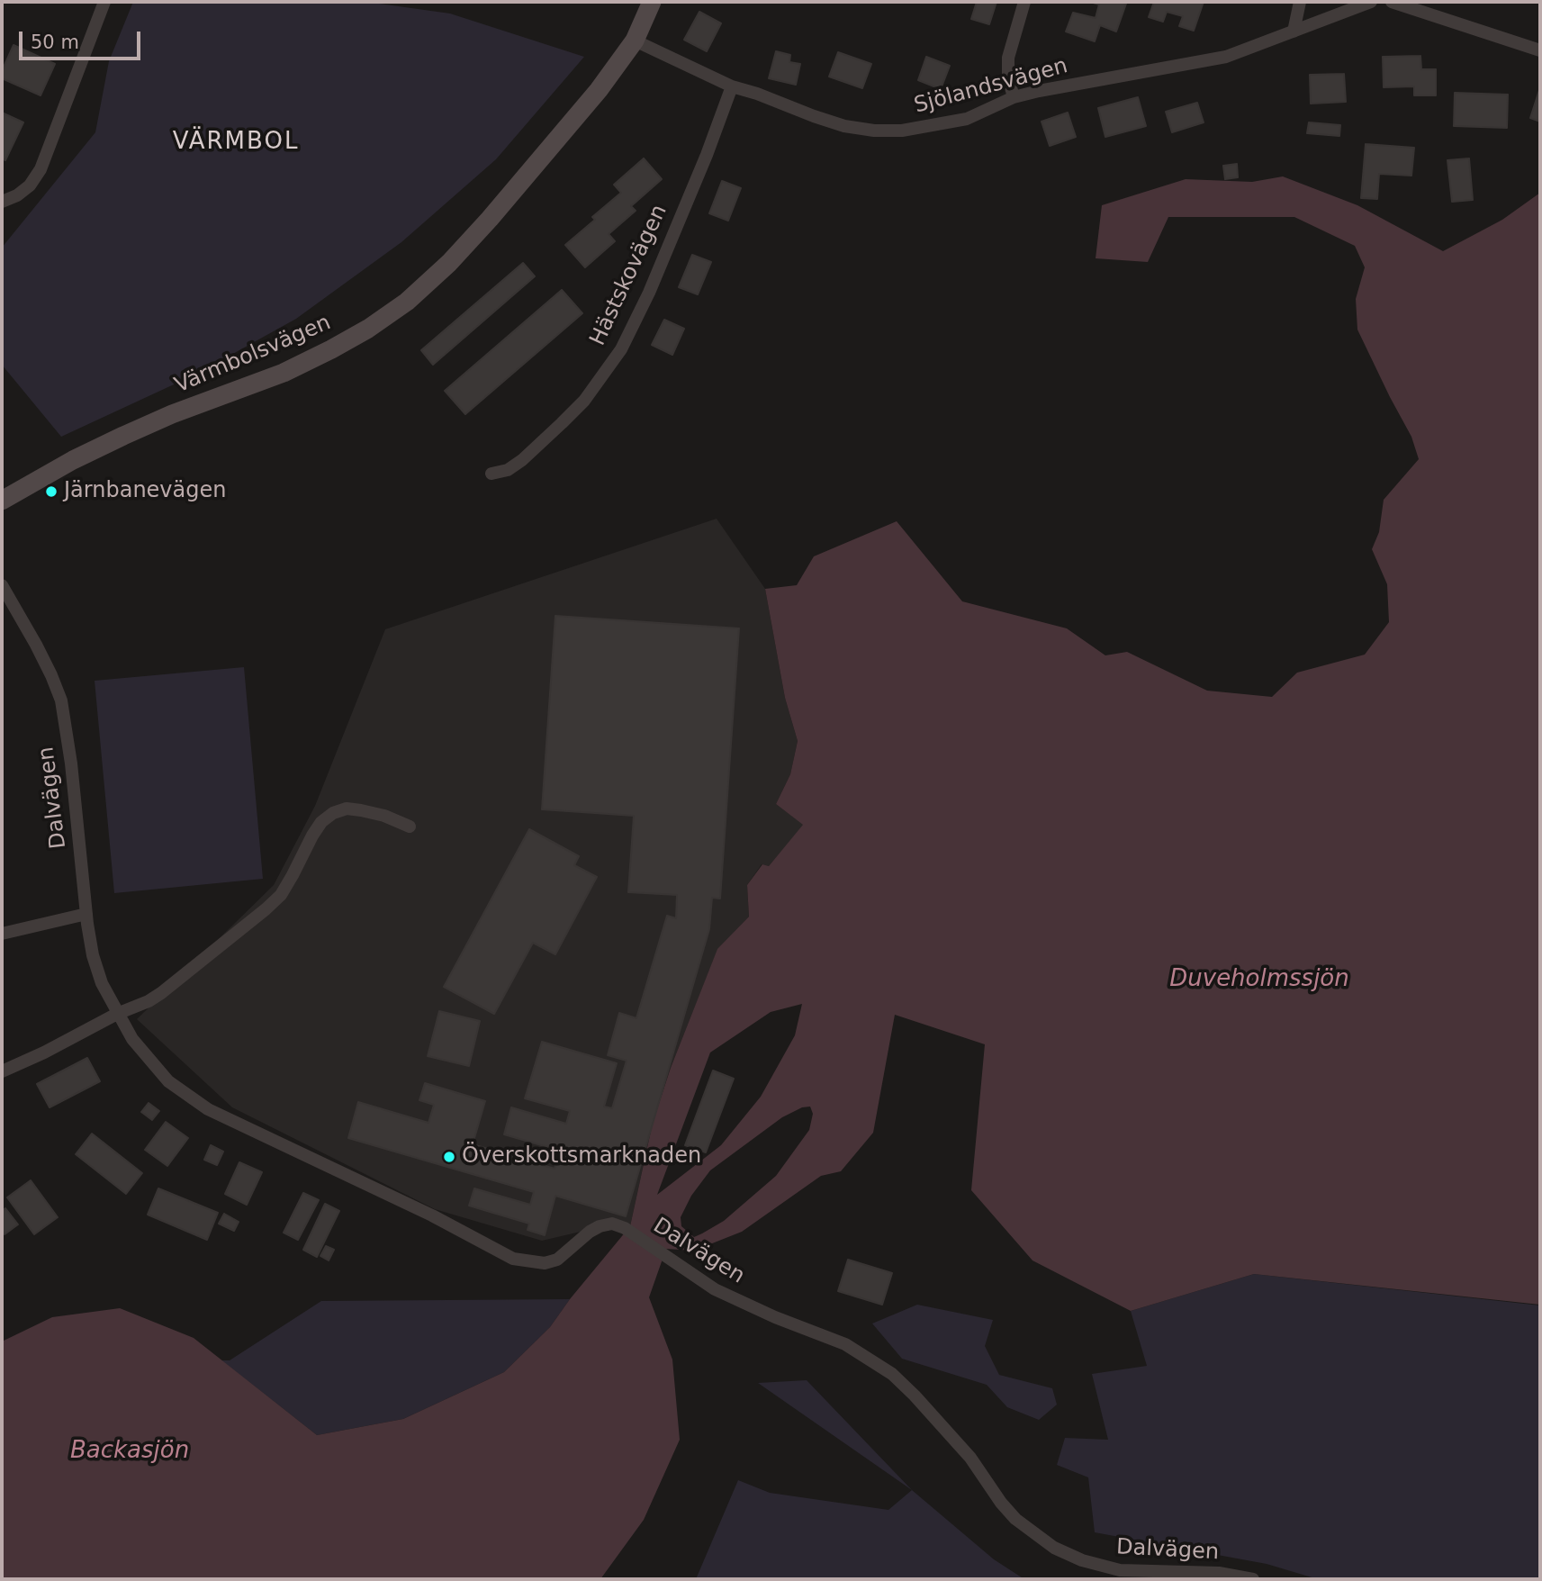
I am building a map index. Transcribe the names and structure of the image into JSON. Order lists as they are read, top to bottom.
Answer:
{
  "streets": {
    "street": [
      "Sjölandsvägen",
      "Hästskovägen",
      "Värmbolsvägen",
      "Dalvägen"
    ]
  },
  "crossings": [
    ["Sjölandsvägen", "Hästskovägen"],
    ["Sjölandsvägen", "Värmbolsvägen"]
  ],
  "districts": ["VÄRMBOL"],
  "water": ["Duveholmssjön", "Backasjön"],
  "places": ["Järnbanevägen", "Överskottsmarknaden"],
  "scale_bar": "50 m"
}
